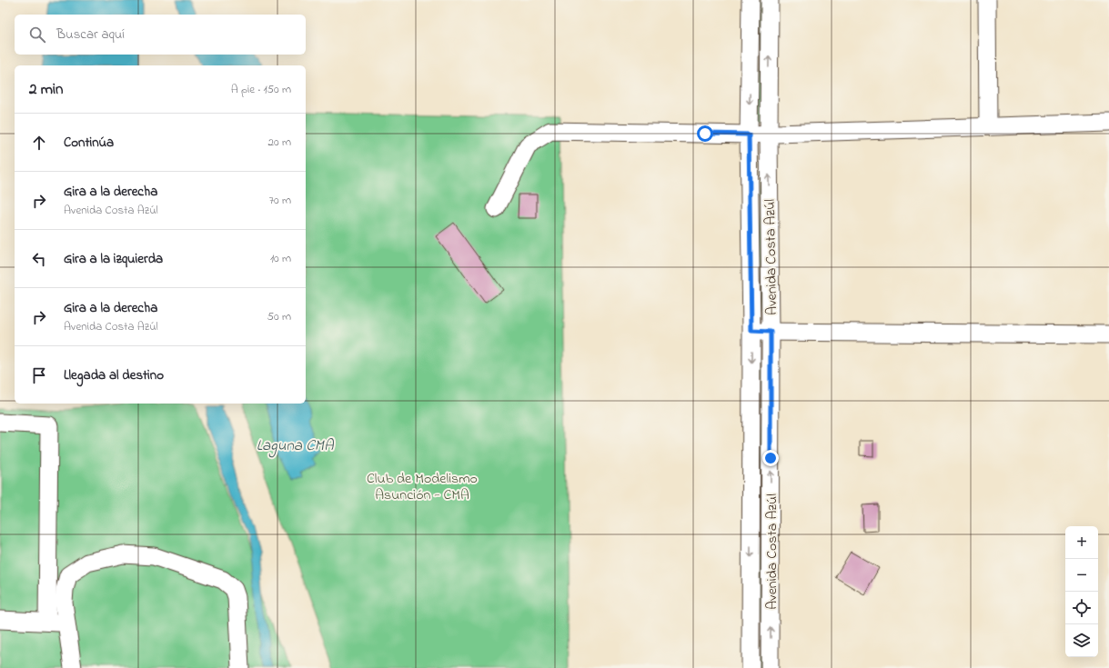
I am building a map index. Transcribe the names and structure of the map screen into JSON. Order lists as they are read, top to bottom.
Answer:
{
  "streets": {
    "street": ["Avenida Costa Azúl"]
  },
  "water": ["Laguna CMA"],
  "parks": ["Club de Modelismo Asunción - CMA"],
  "page": {
    "search": "Buscar aquí",
    "heading": ["2 min", "A pie · 150 m"],
    "list": [
      ["Continúa", "20 m"],
      ["Gira a la derecha", "Avenida Costa Azúl", "70 m"],
      ["Gira a la izquierda", "10 m"],
      ["Gira a la derecha", "Avenida Costa Azúl", "50 m"],
      "Llegada al destino"
    ],
    "map_buttons": ["+", "−"]
  }
}
